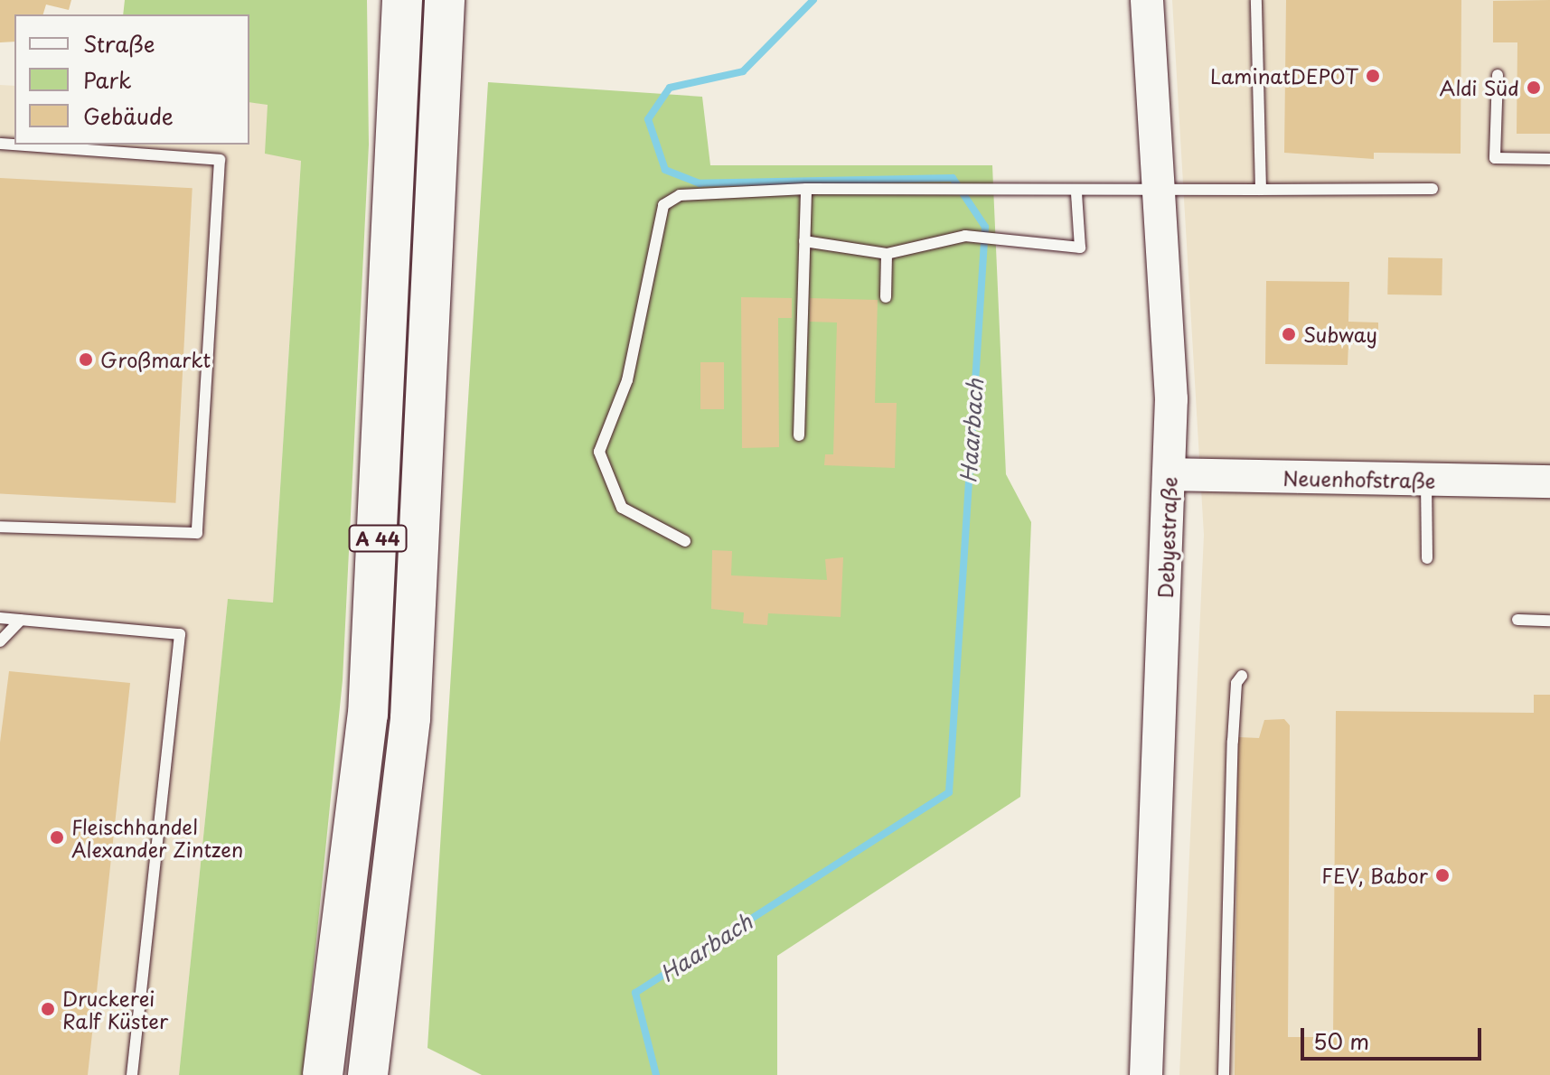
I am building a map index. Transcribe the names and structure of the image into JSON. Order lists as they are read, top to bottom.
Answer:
{
  "streets": {
    "highway": ["A 44"],
    "main road": ["Neuenhofstraße", "Debyestraße"]
  },
  "crossings": [
    ["Neuenhofstraße", "Debyestraße"]
  ],
  "water": ["Haarbach"],
  "places": [
    "LaminatDEPOT",
    "Aldi Süd",
    "Subway",
    "Großmarkt",
    "Fleischhandel Alexander Zintzen",
    "FEV, Babor",
    "Druckerei Ralf Küster"
  ],
  "legend": ["Straße", "Park", "Gebäude"],
  "scale_bar": "50 m"
}
